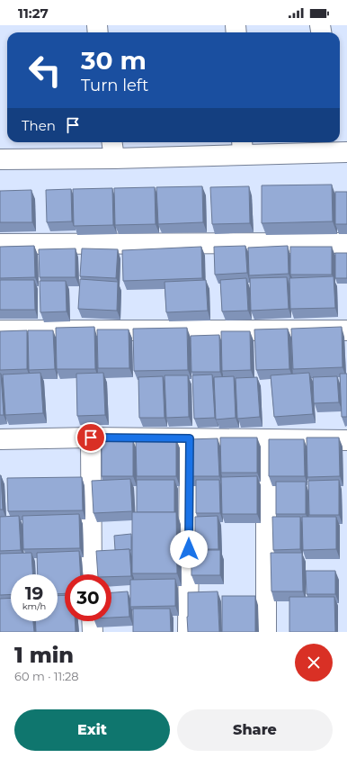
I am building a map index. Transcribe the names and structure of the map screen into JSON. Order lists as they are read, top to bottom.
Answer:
{
  "page": {
    "status": "11:27",
    "turn": ["30 m", "Turn left"],
    "then": "Then",
    "speed": "19 km/h",
    "limit": "30",
    "heading": ["1 min", "60 m · 11:28"],
    "buttons": ["Exit", "Share"]
  }
}
